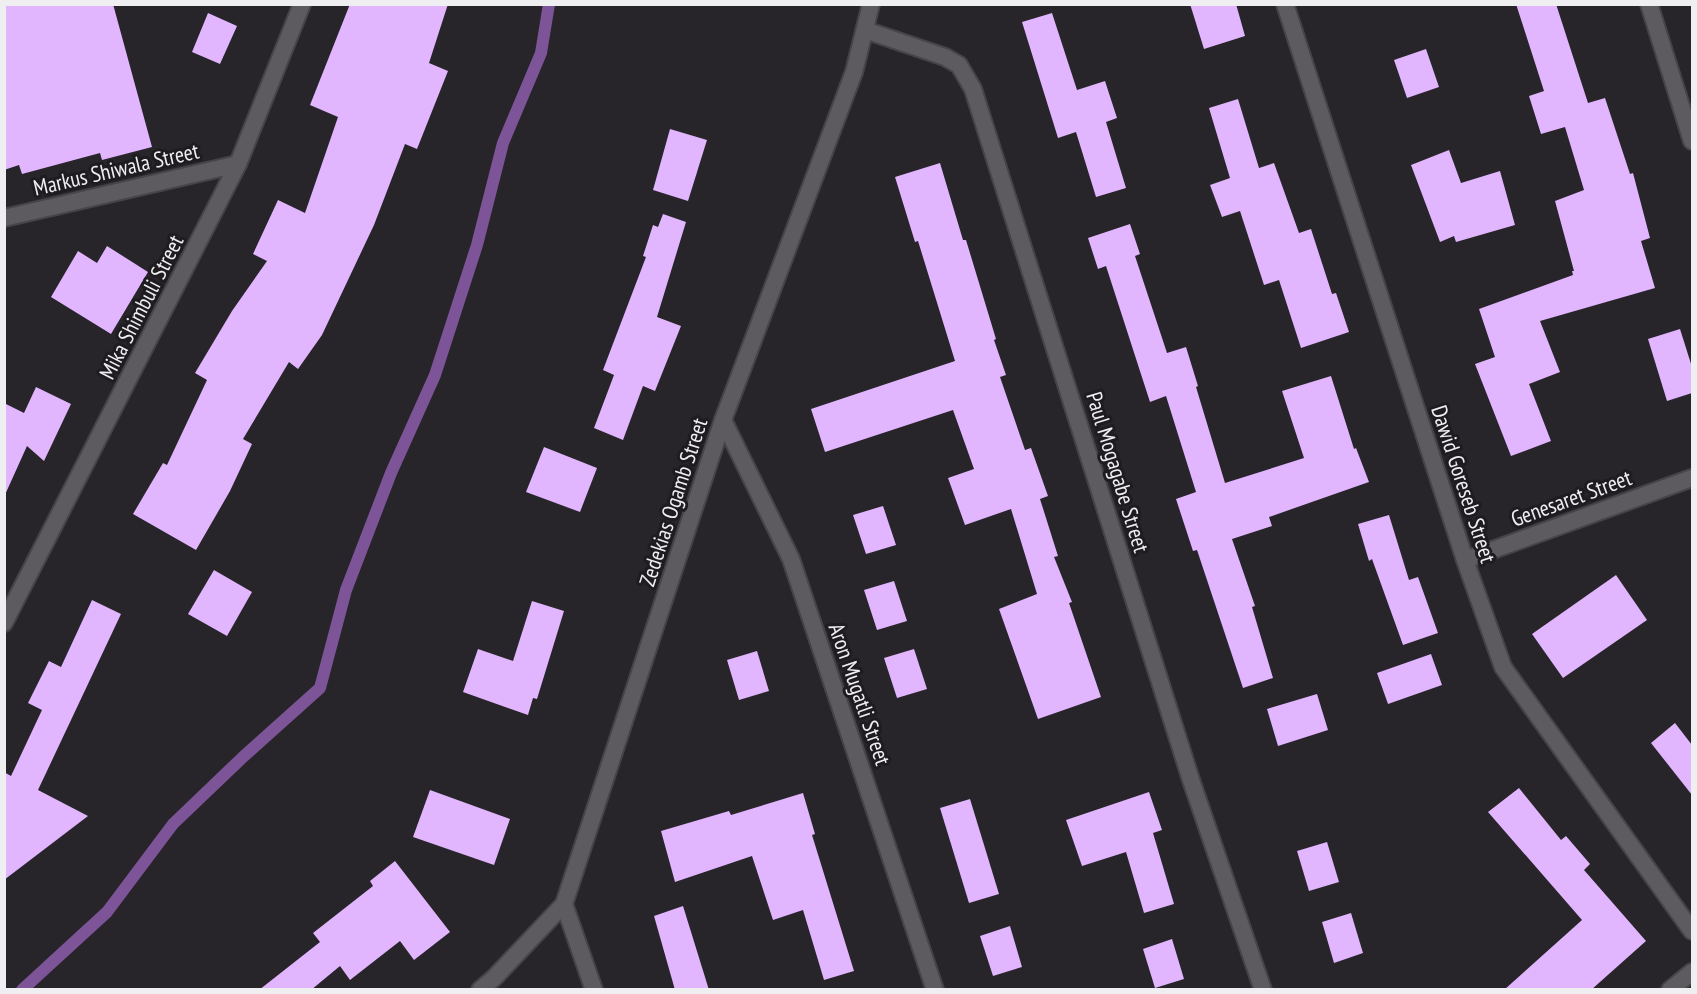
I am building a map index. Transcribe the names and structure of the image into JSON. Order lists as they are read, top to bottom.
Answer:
{
  "streets": {
    "street": [
      "Markus Shiwala Street",
      "Mika Shimbuli Street",
      "Paul Mogagabe Street",
      "Dawid Goreseb Street",
      "Genesaret Street",
      "Zedekias Ogamb Street",
      "Aron Mugatli Street"
    ]
  },
  "crossings": [
    ["Markus Shiwala Street", "Mika Shimbuli Street"],
    ["Paul Mogagabe Street", "Zedekias Ogamb Street"],
    ["Dawid Goreseb Street", "Genesaret Street"],
    ["Zedekias Ogamb Street", "Aron Mugatli Street"]
  ]
}
